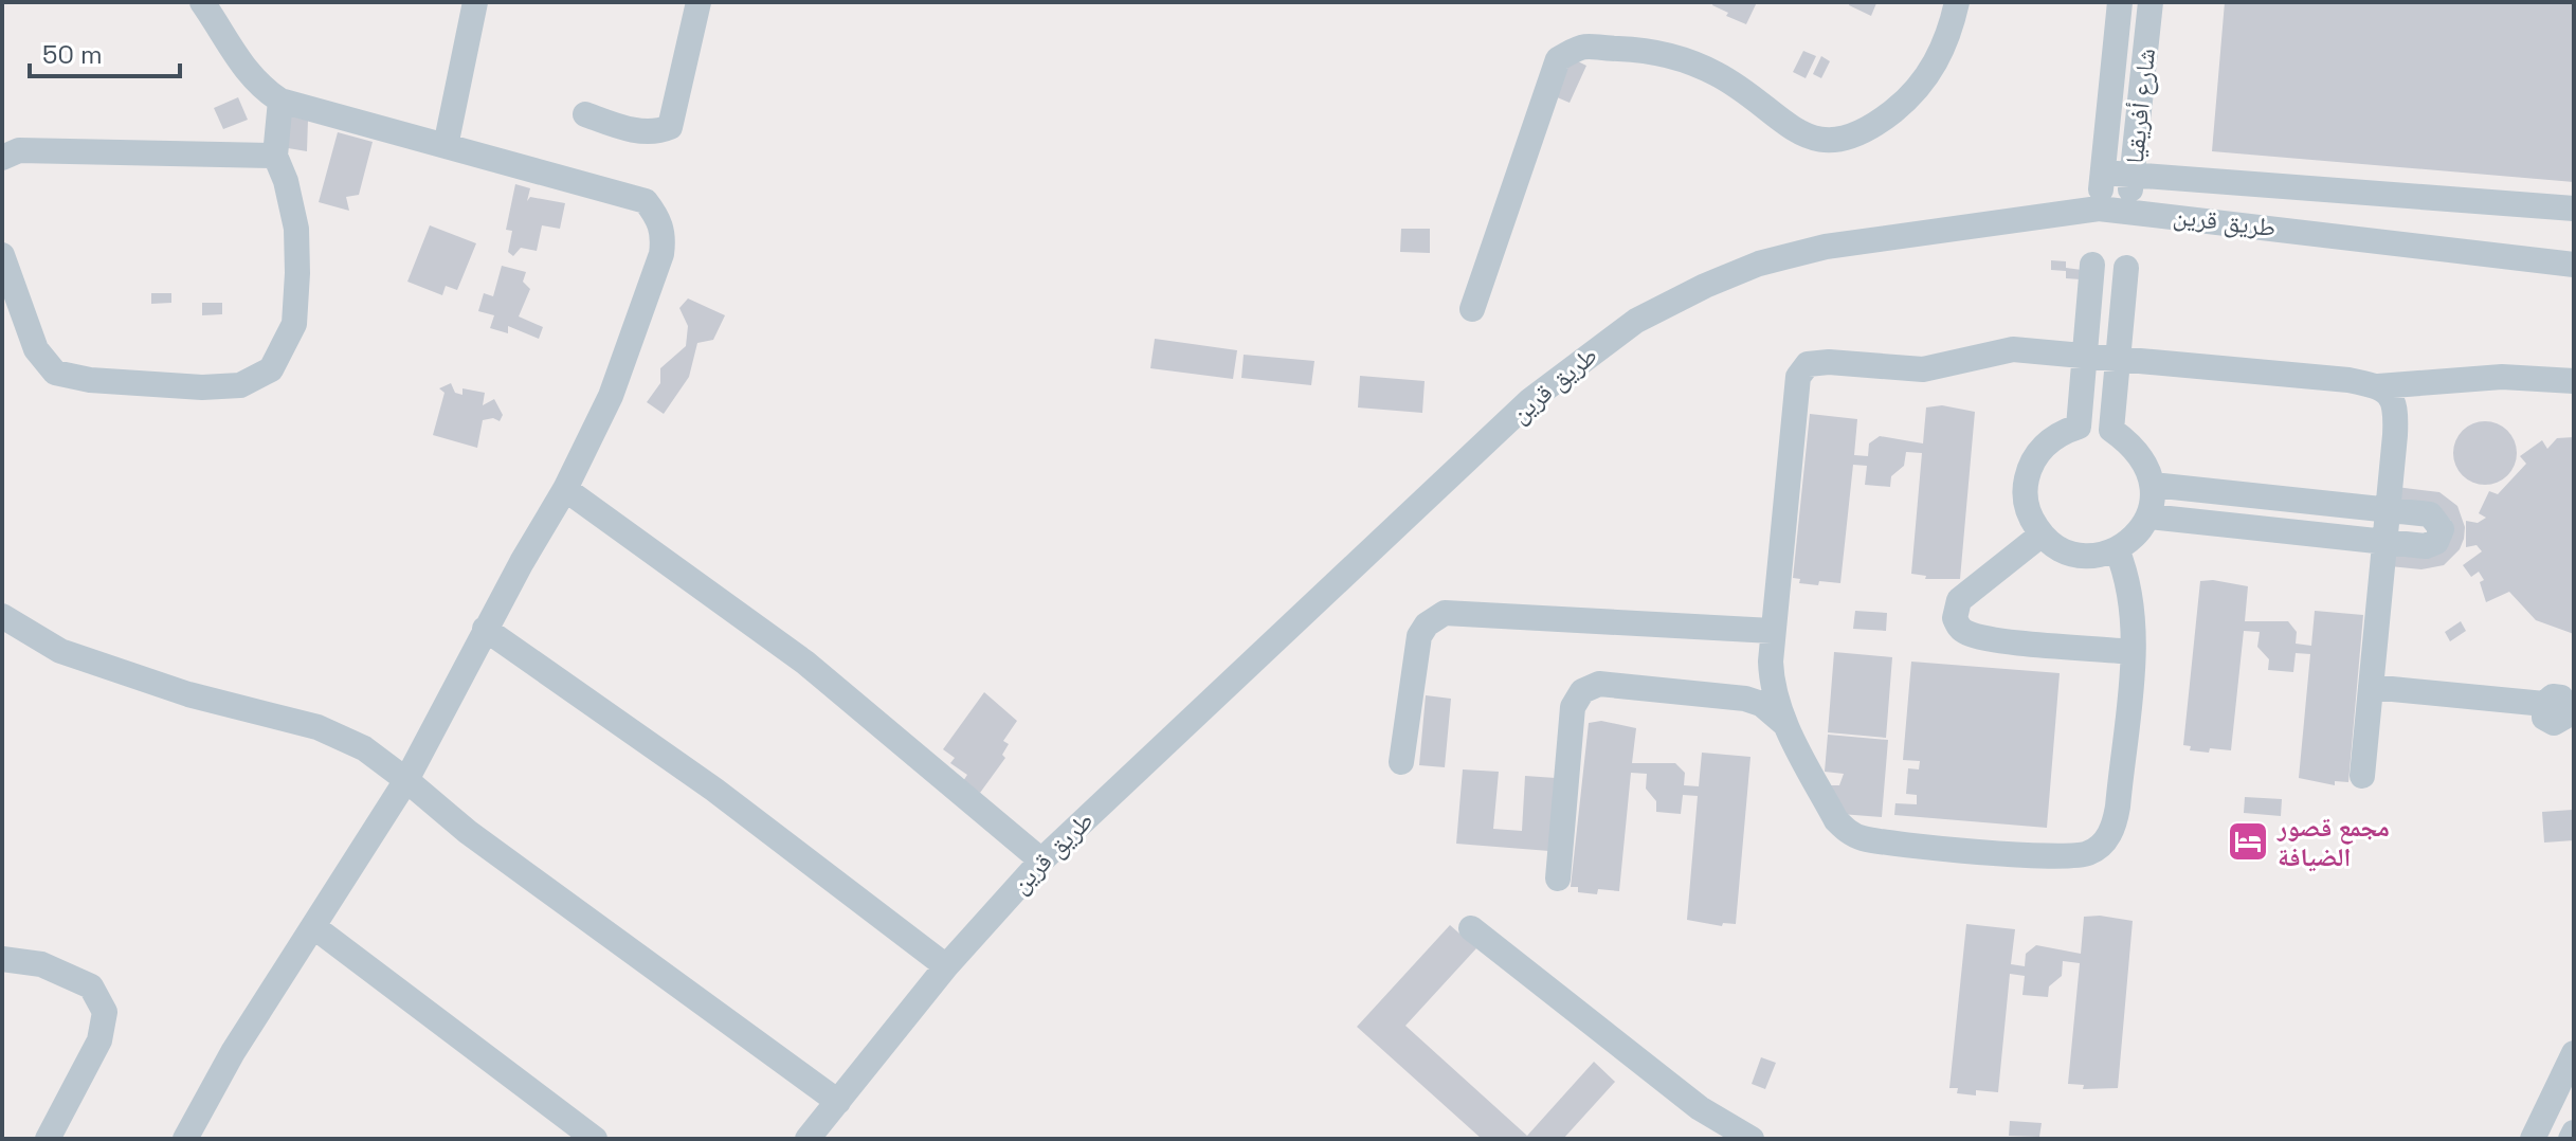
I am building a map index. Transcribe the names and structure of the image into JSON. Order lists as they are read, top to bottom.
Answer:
{
  "streets": {
    "street": ["شارع أفريقيا", "طريق قرين"]
  },
  "crossings": [
    ["شارع أفريقيا", "طريق قرين"]
  ],
  "places": {
    "hotel": ["مجمع قصور الضيافة"]
  },
  "scale_bar": "50 m"
}
